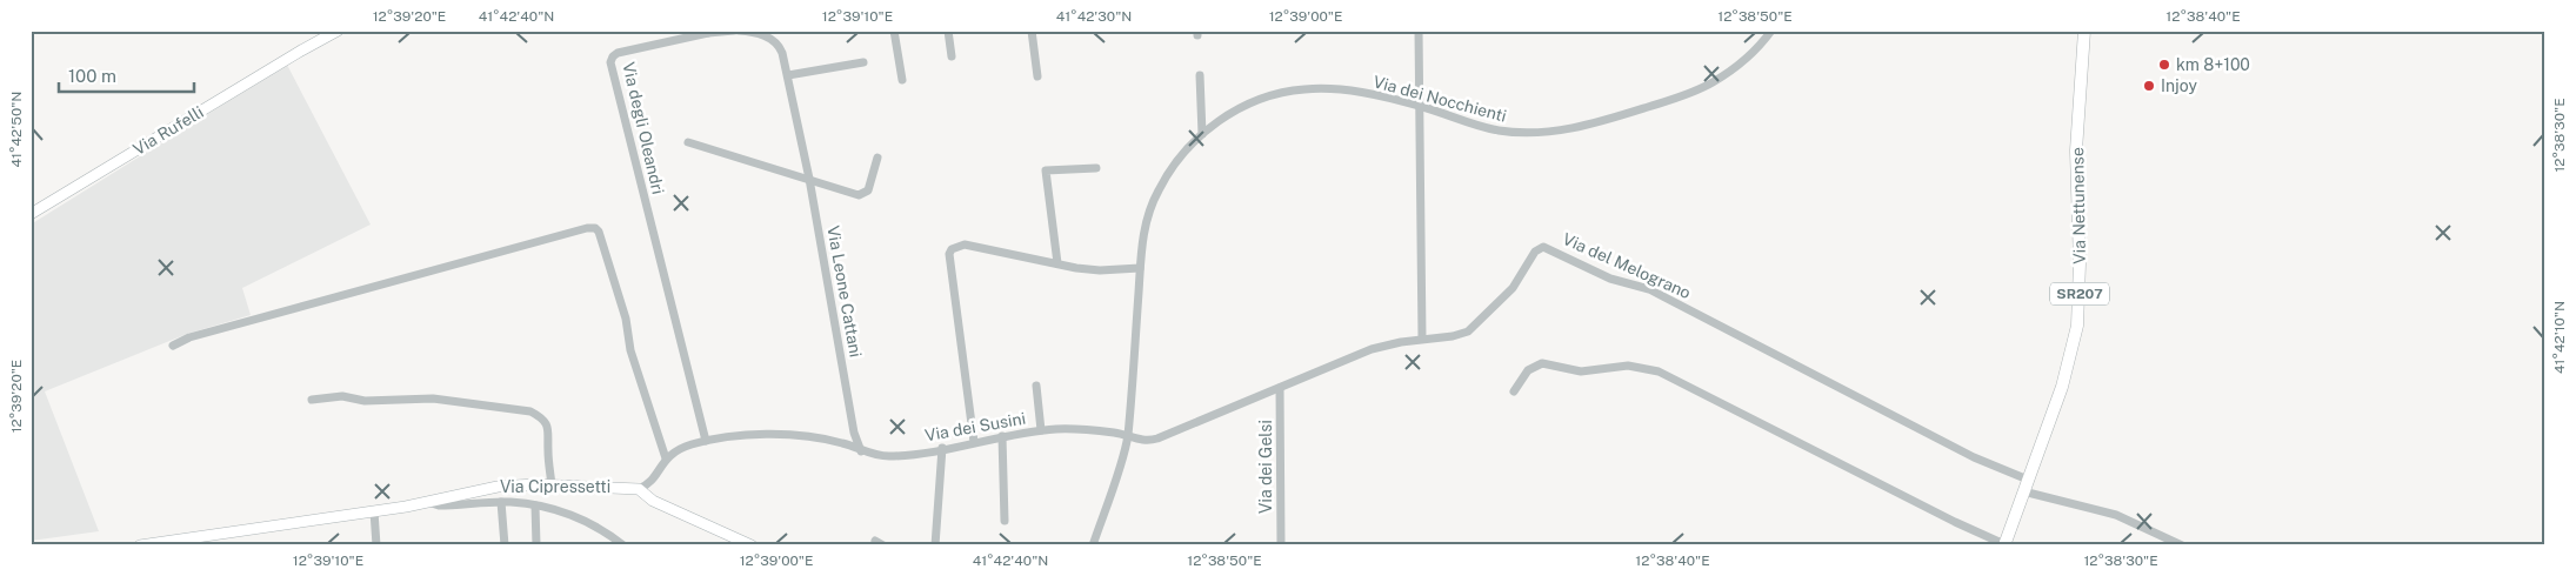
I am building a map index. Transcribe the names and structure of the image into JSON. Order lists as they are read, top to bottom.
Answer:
{
  "streets": {
    "main road": ["Via Nettunense", "SR207"],
    "street": [
      "Via dei Nocchienti",
      "Via degli Oleandri",
      "Via Rufelli",
      "Via del Melograno",
      "Via Leone Cattani",
      "Via dei Susini",
      "Via dei Gelsi",
      "Via Cipressetti"
    ]
  },
  "crossings": [
    ["Via dei Nocchienti", "Via del Melograno"],
    ["Via dei Nocchienti", "Via dei Susini"],
    ["Via degli Oleandri", "Via Leone Cattani"],
    ["Via degli Oleandri", "Via dei Susini"],
    ["Via Nettunense", "Via del Melograno"],
    ["Via del Melograno", "Via dei Susini"],
    ["Via del Melograno", "Via dei Gelsi"],
    ["Via Leone Cattani", "Via dei Susini"],
    ["Via dei Susini", "Via Cipressetti"]
  ],
  "places": ["km 8+100", "Injoy"],
  "scale_bar": "100 m",
  "coordinates": [
    "12°39'20\"E",
    "41°42'40\"N",
    "12°39'10\"E",
    "41°42'30\"N",
    "12°39'00\"E",
    "12°38'50\"E",
    "12°38'40\"E",
    "41°42'50\"N",
    "12°38'30\"E",
    "41°42'10\"N"
  ]
}
